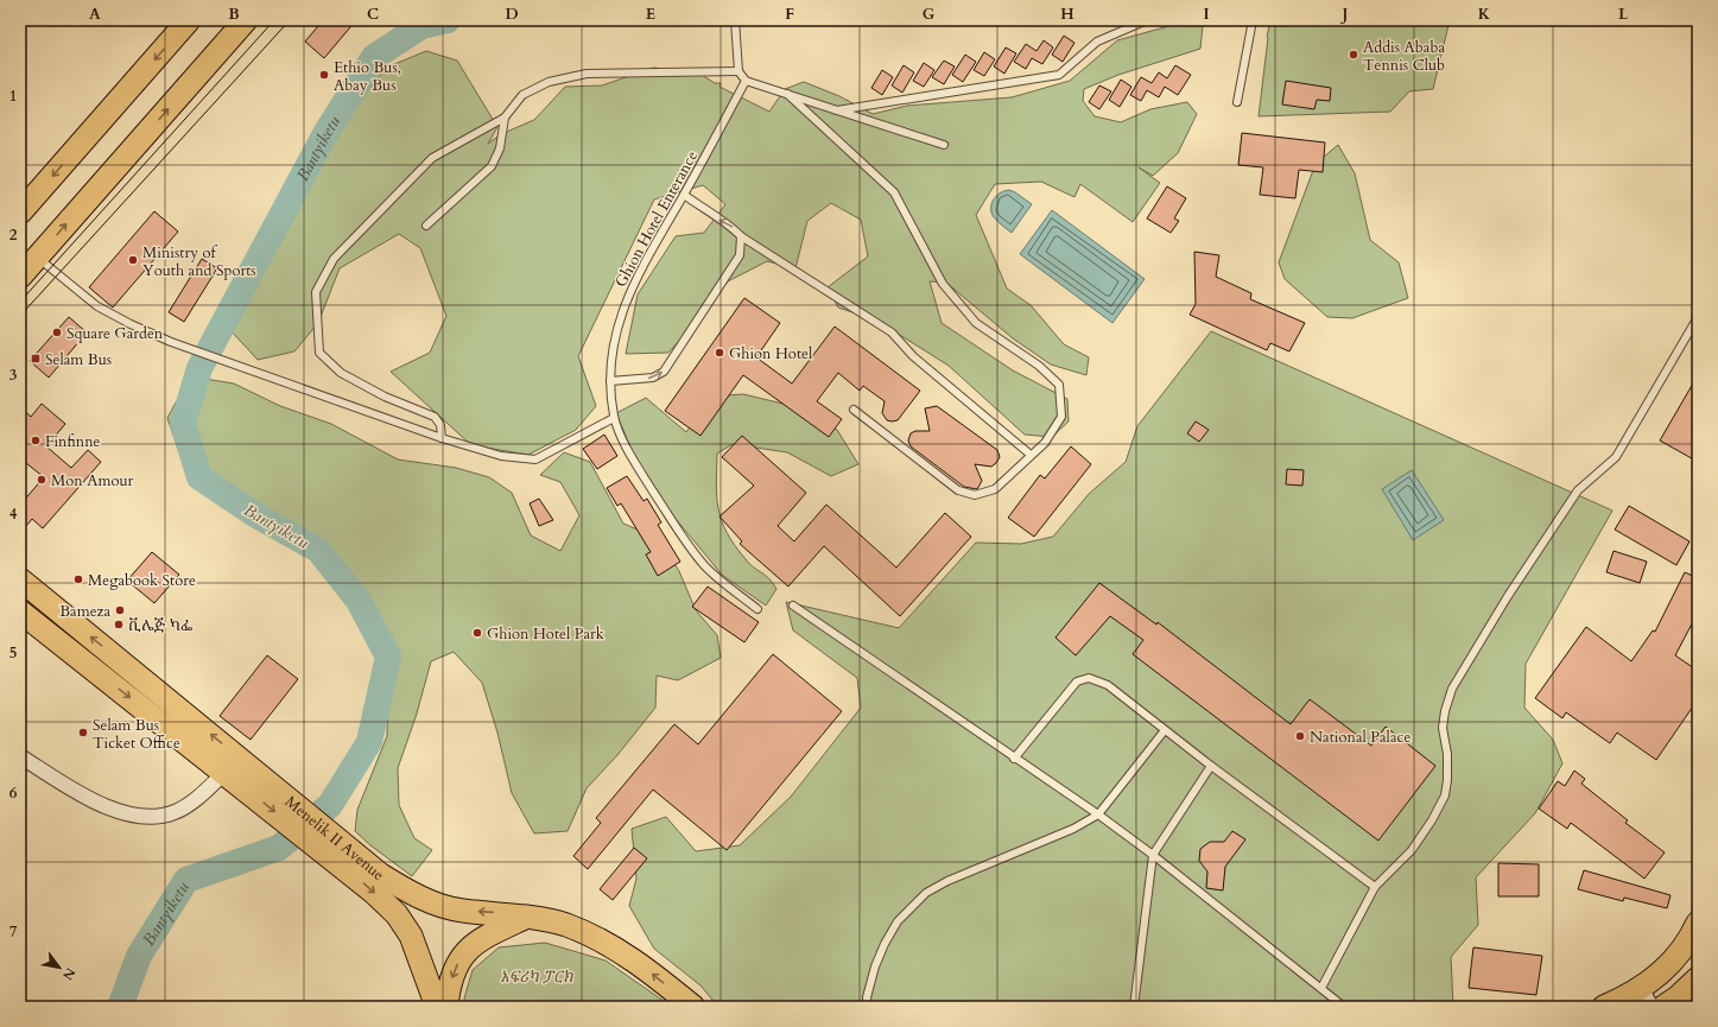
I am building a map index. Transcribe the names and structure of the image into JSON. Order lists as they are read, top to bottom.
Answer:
{
  "streets": {
    "main road": ["Menelik II Avenue"],
    "lane": ["Ghion Hotel Enterance"]
  },
  "water": ["Bantyiketu"],
  "parks": ["አፍሪካ ፓርክ"],
  "places": {
    "other": [
      "Addis Ababa Tennis Club",
      "Ethio Bus, Abay Bus",
      "Ministry of Youth and Sports",
      "Square Garden",
      "Ghion Hotel",
      "Finfinne",
      "Mon Amour",
      "Megabook Store",
      "Bameza",
      "ቪሌጅ ካፌ",
      "Ghion Hotel Park",
      "Selam Bus Ticket Office",
      "National Palace"
    ],
    "transit": ["Selam Bus"]
  },
  "north": "bottom right",
  "grid": {
    "columns": [
      "A",
      "B",
      "C",
      "D",
      "E",
      "F",
      "G",
      "H",
      "I",
      "J",
      "K",
      "L"
    ],
    "rows": [
      "1",
      "2",
      "3",
      "4",
      "5",
      "6",
      "7"
    ]
  }
}
